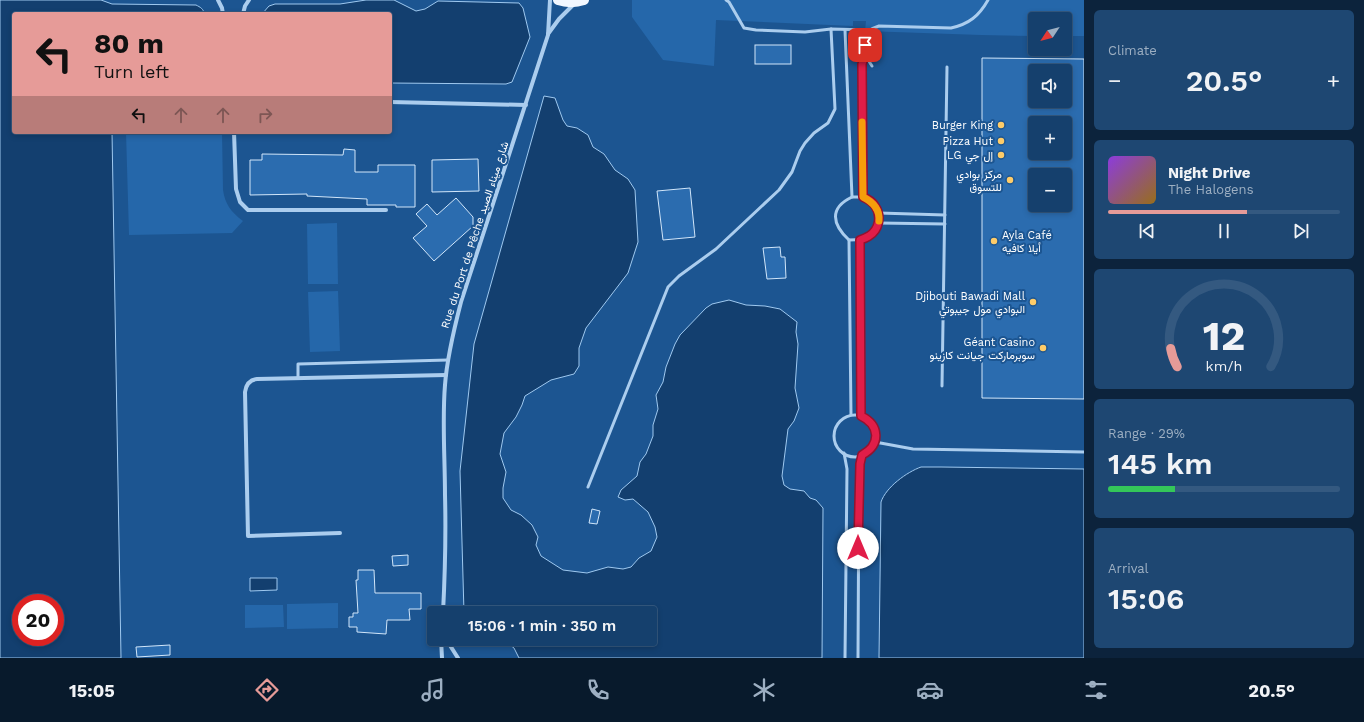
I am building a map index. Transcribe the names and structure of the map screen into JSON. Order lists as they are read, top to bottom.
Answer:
{
  "streets": {
    "street": ["Rue du Port de Pêche شارع ميناء الصيد"]
  },
  "places": [
    "Burger King",
    "Pizza Hut",
    "LG إل جي",
    "مركز بوادي للتسوق",
    "Ayla Café أيلا كافيه",
    "Djibouti Bawadi Mall البوادي مول جيبوتي",
    "Géant Casino سوبرماركت جيانت كازينو"
  ],
  "north": "bottom left",
  "page": {
    "tile": [
      "Climate",
      ["Range · 29%", "145 km"],
      ["Arrival", "15:06"]
    ],
    "map_buttons": ["+", "−"],
    "turn": ["80 m", "Turn left"],
    "heat": ["−", "20.5°", "+"],
    "song": ["Night Drive", "The Halogens"],
    "limit": "20",
    "trip": "15:06 · 1 min · 350 m",
    "tabs": ["15:05", "20.5°"],
    "gauge": ["12", "km/h"]
  }
}
